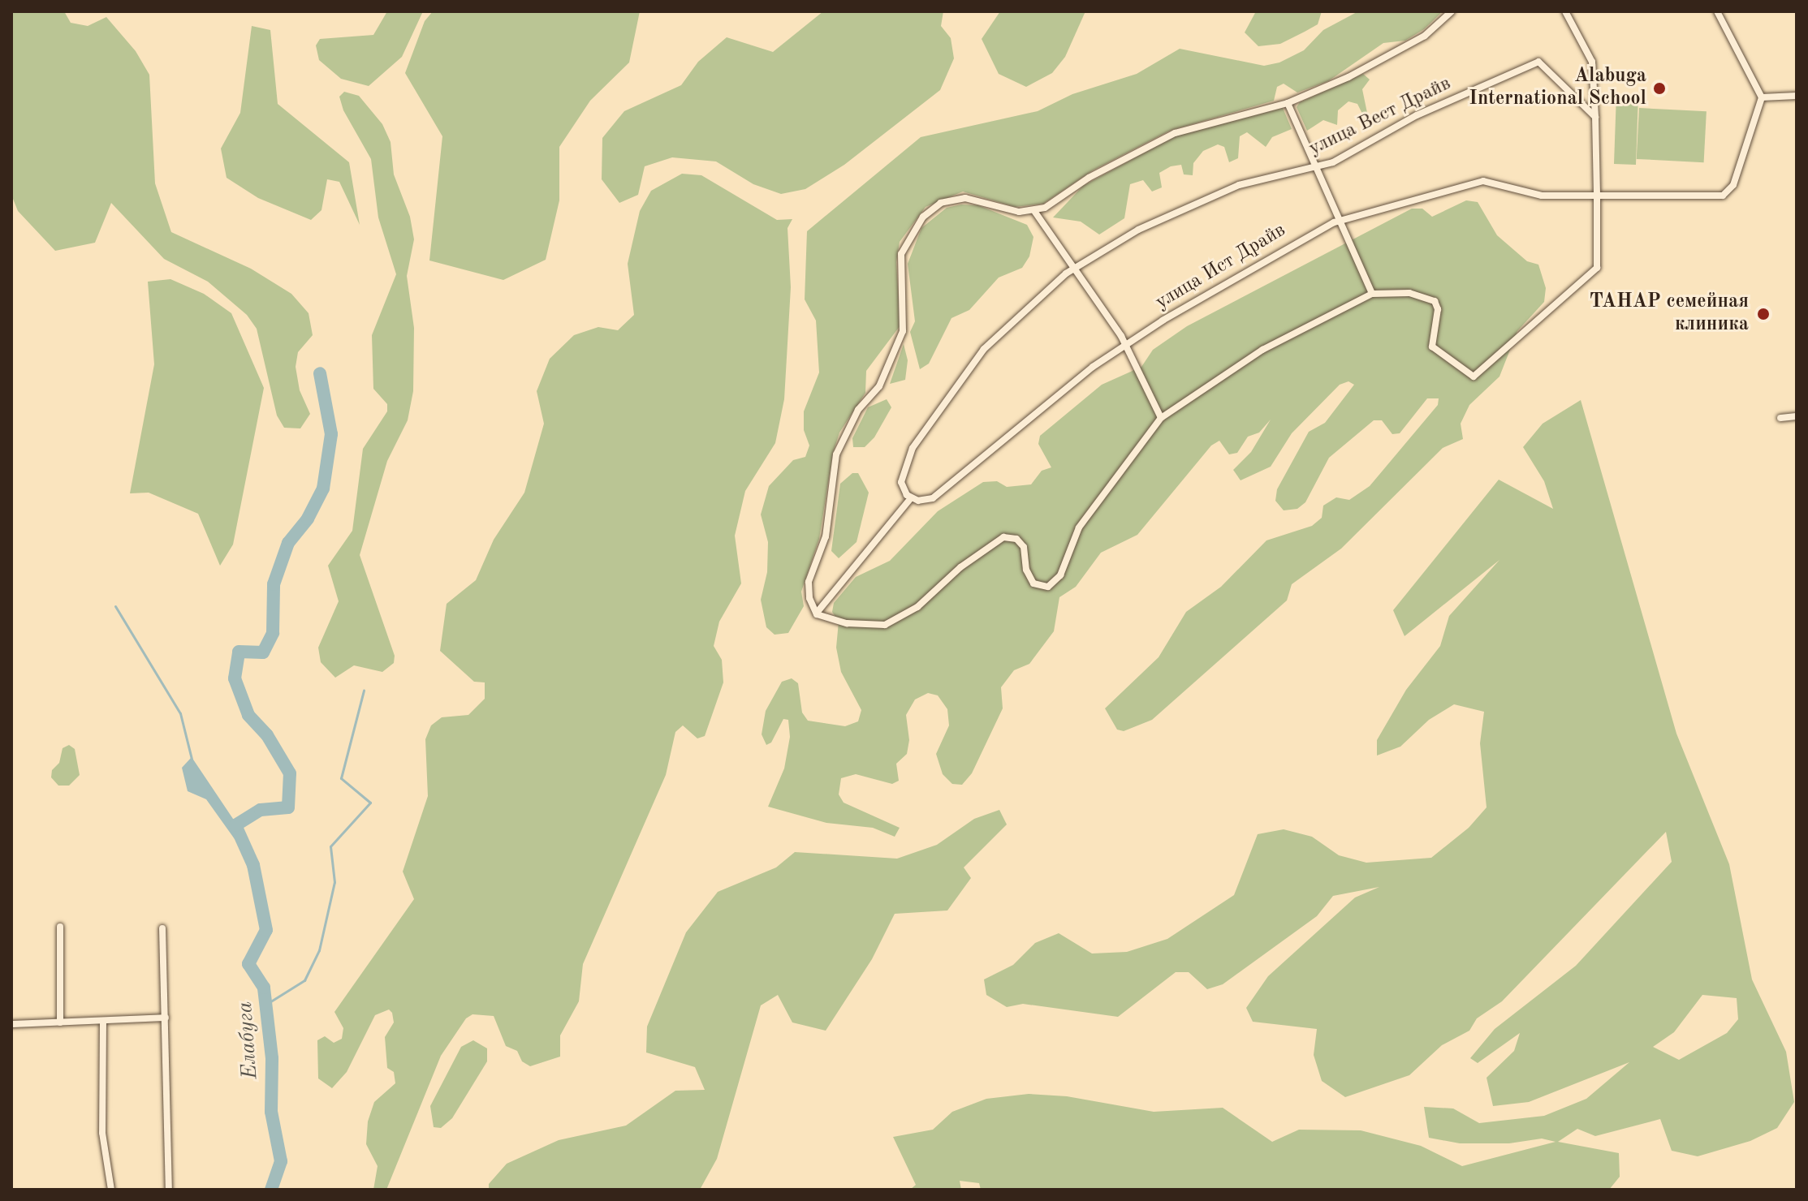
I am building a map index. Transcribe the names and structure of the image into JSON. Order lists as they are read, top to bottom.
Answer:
{
  "streets": {
    "street": ["улица Вест Драйв", "улица Ист Драйв"]
  },
  "crossings": [
    ["улица Вест Драйв", "улица Ист Драйв"]
  ],
  "water": ["Елабуга"],
  "places": ["Alabuga International School", "ТАНАР семейная клиника"]
}
